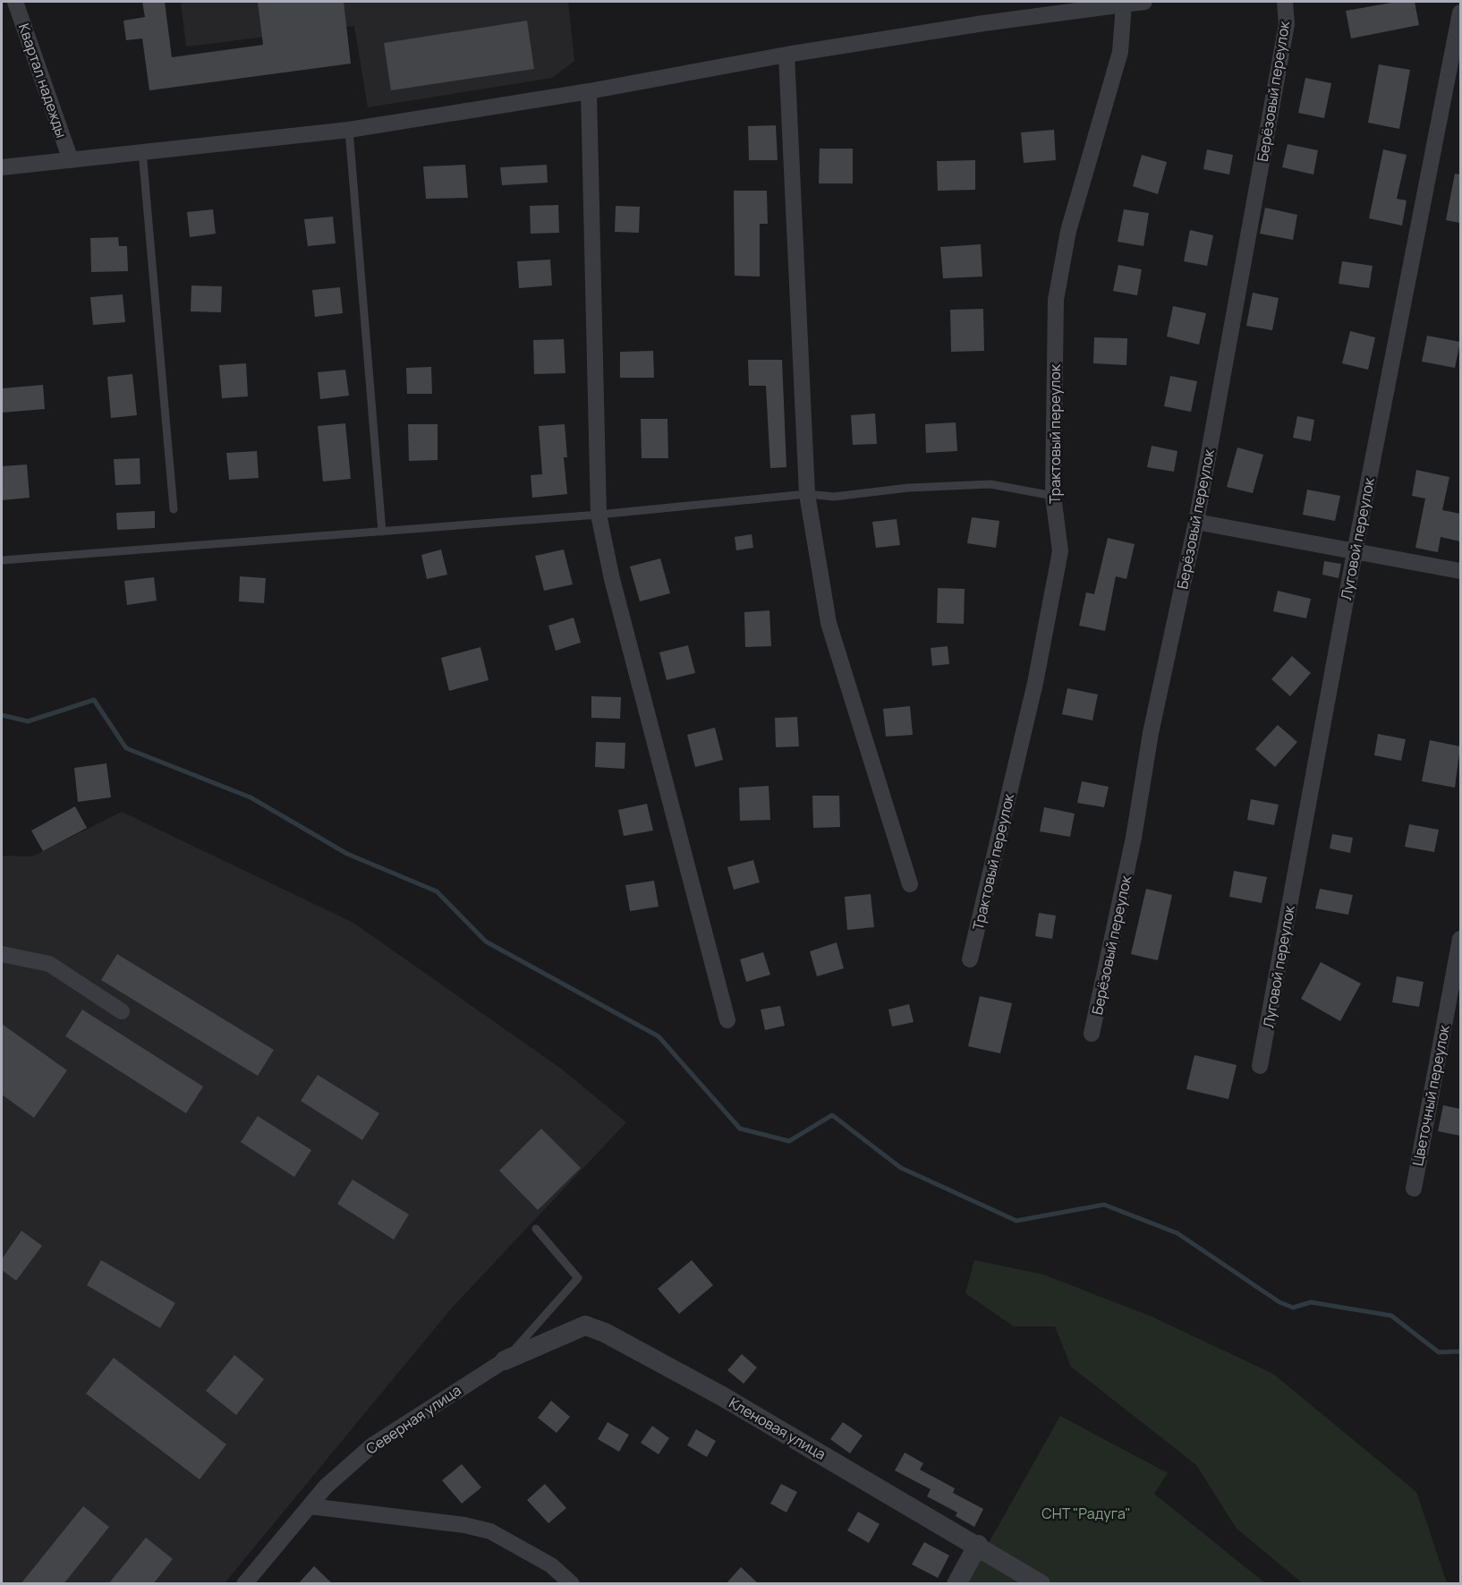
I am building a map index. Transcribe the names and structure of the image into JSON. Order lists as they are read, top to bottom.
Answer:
{
  "streets": {
    "street": [
      "Квартал надежды",
      "Берёзовый переулок",
      "Трактовый переулок",
      "Луговой переулок",
      "Цветочный переулок",
      "Северная улица",
      "Кленовая улица"
    ]
  },
  "crossings": [
    ["Северная улица", "Кленовая улица"]
  ],
  "parks": ["СНТ \"Радуга\""]
}
